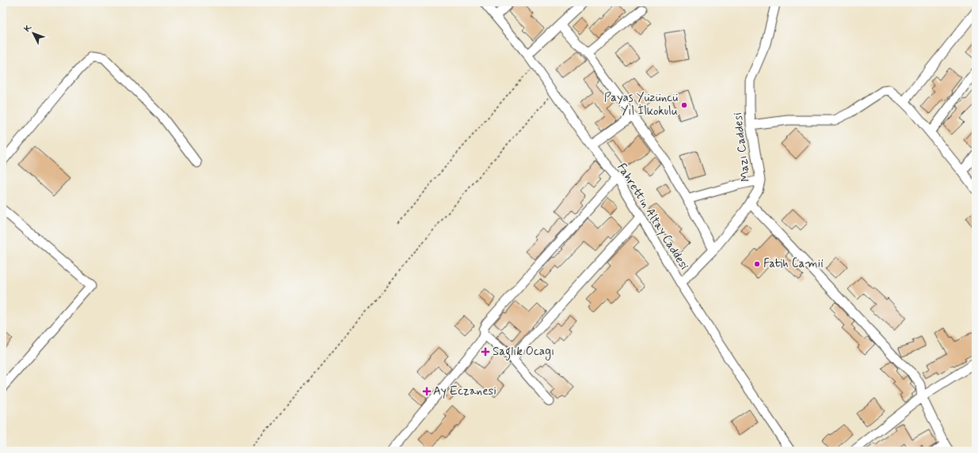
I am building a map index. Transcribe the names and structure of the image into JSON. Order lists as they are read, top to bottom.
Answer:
{
  "streets": {
    "street": ["Mazı Caddesi", "Fahrettin Altay Caddesi"]
  },
  "crossings": [
    ["Mazı Caddesi", "Fahrettin Altay Caddesi"]
  ],
  "places": {
    "other": ["Payas Yüzüncü Yıl İlkokulu", "Fatih Camii"],
    "health": ["Saglık Ocagı", "Ay Eczanesi"]
  },
  "north": "top left"
}
